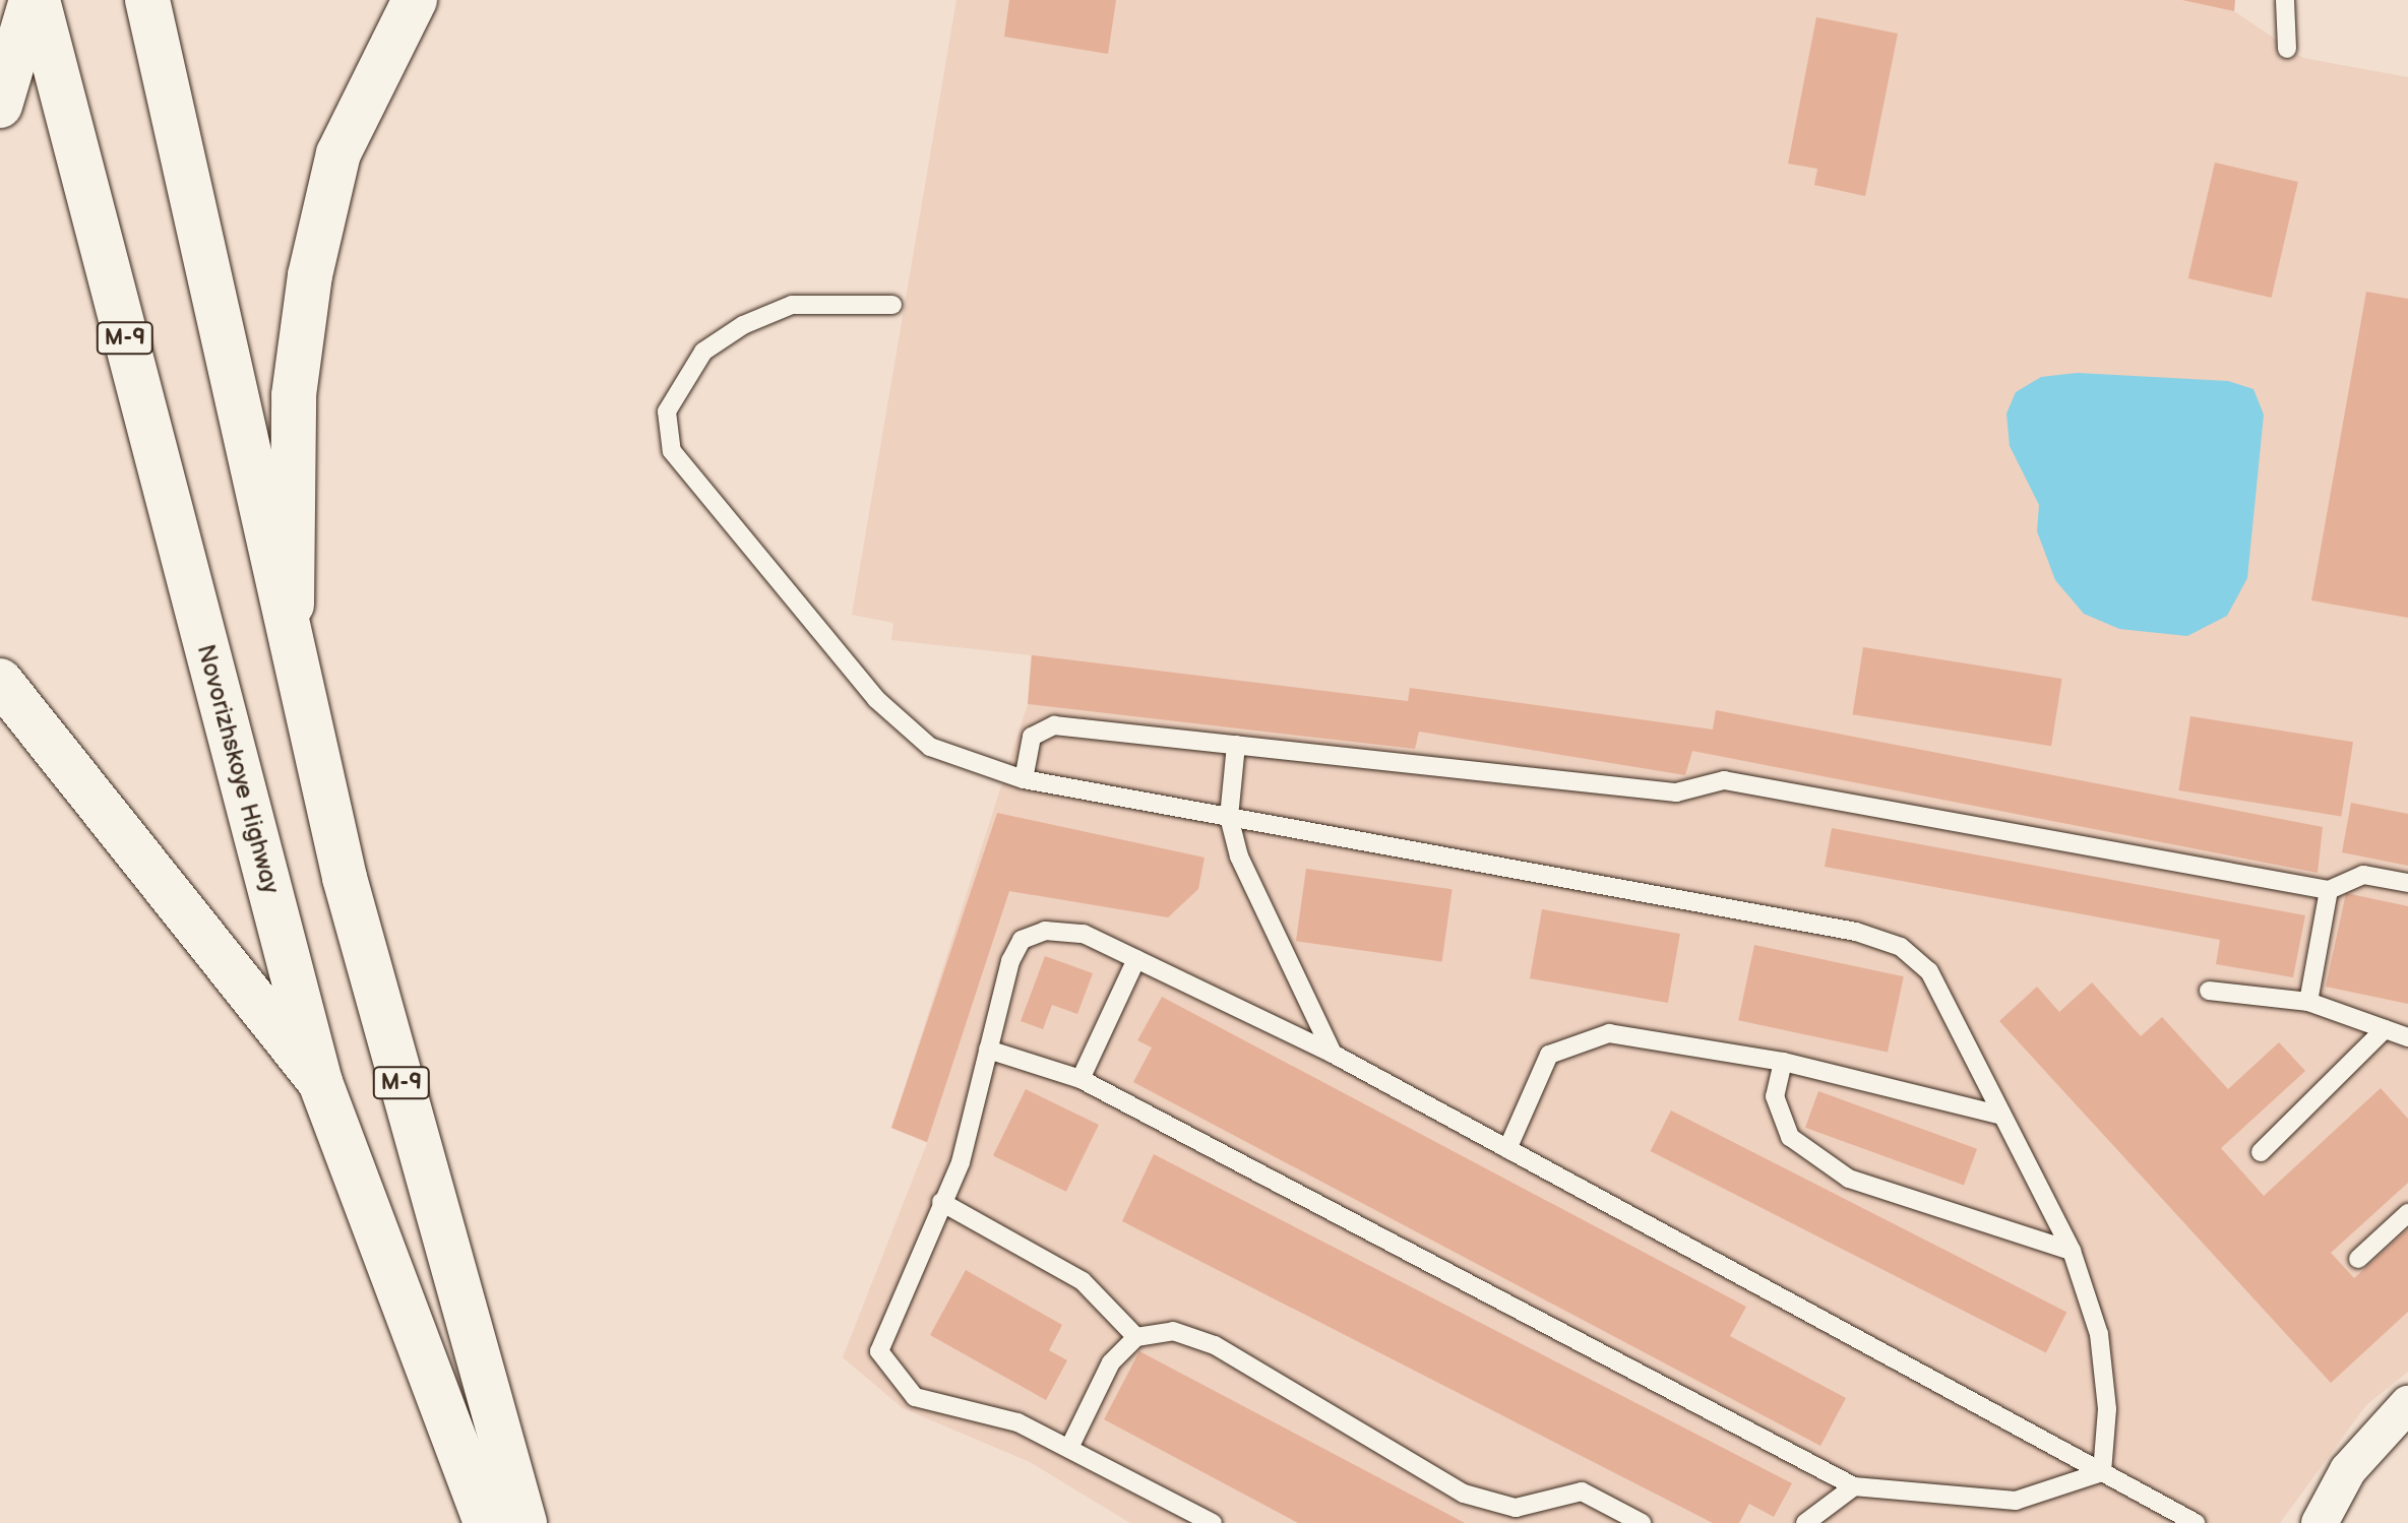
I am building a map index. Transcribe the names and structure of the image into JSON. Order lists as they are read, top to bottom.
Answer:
{
  "streets": {
    "main road": ["М-9", "Novorizhskoye Highway"]
  }
}
